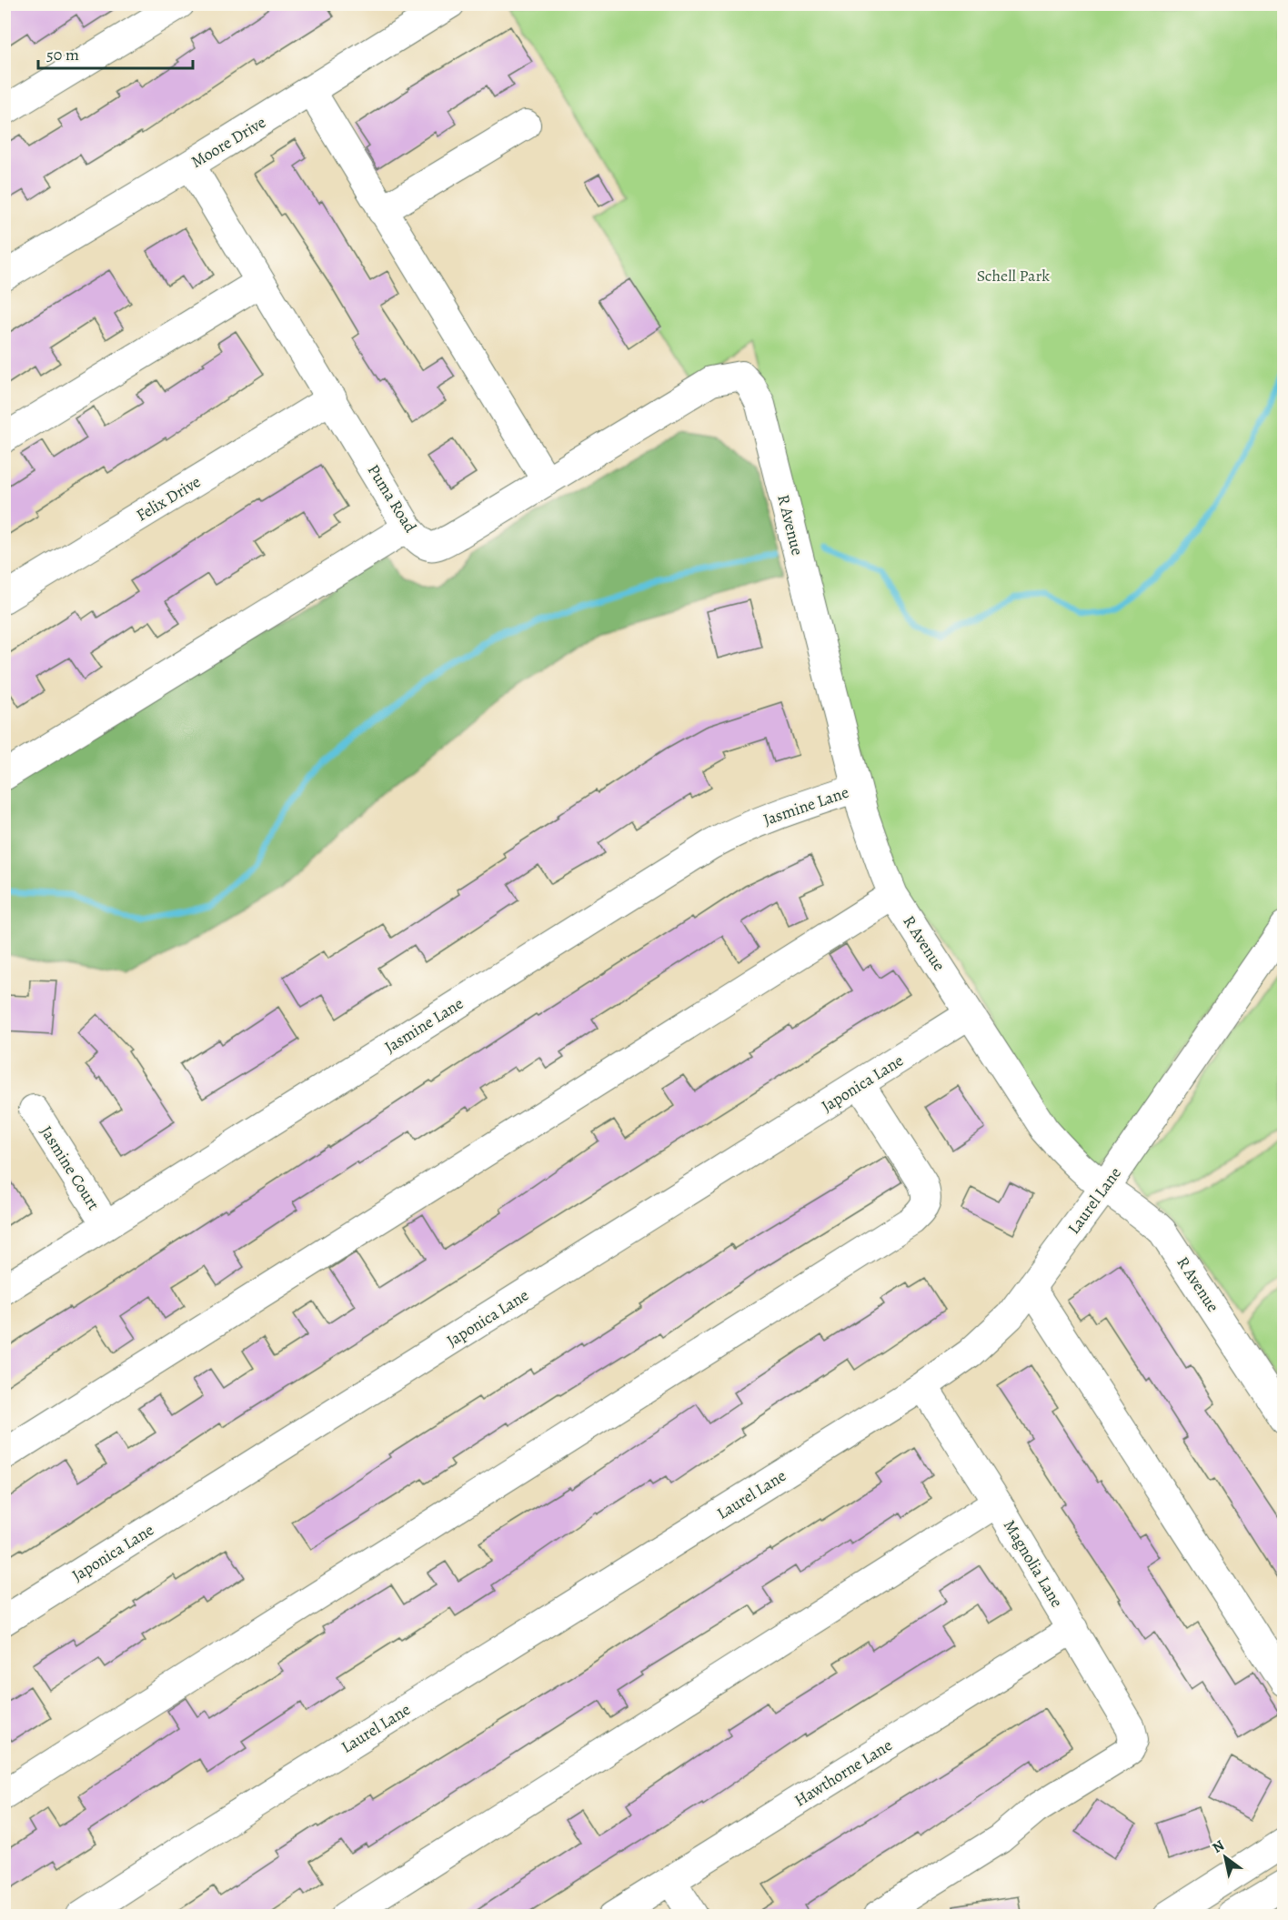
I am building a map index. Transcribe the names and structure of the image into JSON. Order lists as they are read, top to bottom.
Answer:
{
  "streets": {
    "street": [
      "Moore Drive",
      "Felix Drive",
      "Puma Road",
      "R Avenue",
      "Jasmine Lane",
      "Japonica Lane",
      "Jasmine Court",
      "Laurel Lane",
      "Magnolia Lane",
      "Hawthorne Lane"
    ]
  },
  "crossings": [
    ["Moore Drive", "Puma Road"],
    ["Felix Drive", "Puma Road"],
    ["Puma Road", "R Avenue"],
    ["R Avenue", "Jasmine Lane"],
    ["R Avenue", "Japonica Lane"],
    ["R Avenue", "Laurel Lane"],
    ["Jasmine Lane", "Jasmine Court"],
    ["Laurel Lane", "Magnolia Lane"],
    ["Magnolia Lane", "Hawthorne Lane"]
  ],
  "parks": ["Schell Park"],
  "scale_bar": "50 m",
  "north": "top left"
}
